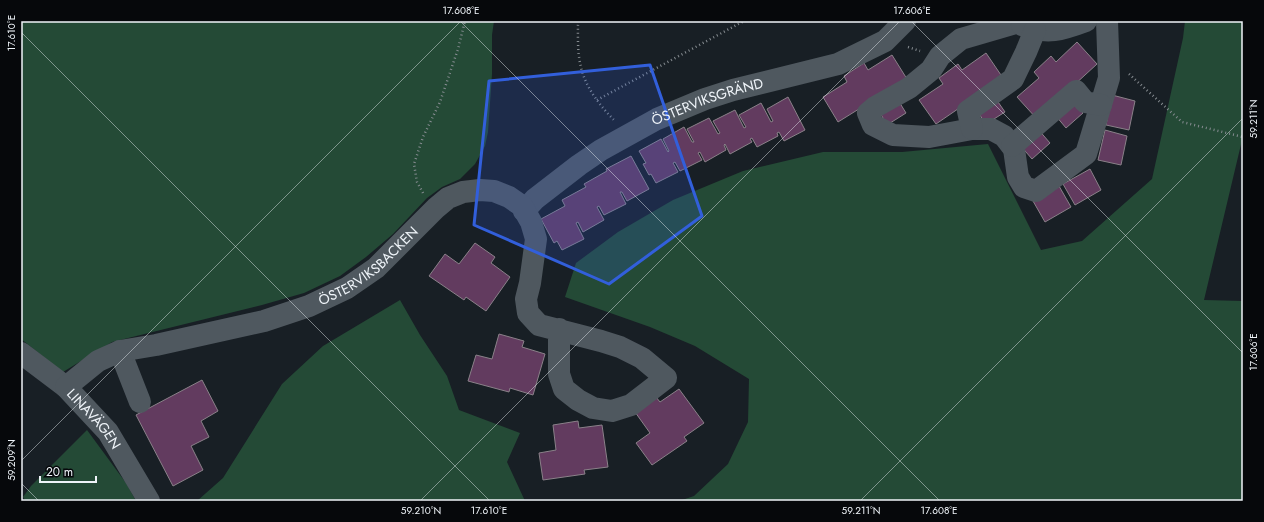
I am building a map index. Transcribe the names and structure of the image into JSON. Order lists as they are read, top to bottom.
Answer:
{
  "streets": {
    "street": ["ÖSTERVIKSGRÄND", "ÖSTERVIKSBACKEN", "LINAVÄGEN"]
  },
  "crossings": [
    ["ÖSTERVIKSGRÄND", "ÖSTERVIKSBACKEN"],
    ["ÖSTERVIKSBACKEN", "LINAVÄGEN"]
  ],
  "scale_bar": "20 m",
  "coordinates": [
    "17.608°E",
    "17.606°E",
    "17.610°E",
    "59.211°N",
    "59.209°N",
    "59.210°N"
  ]
}
